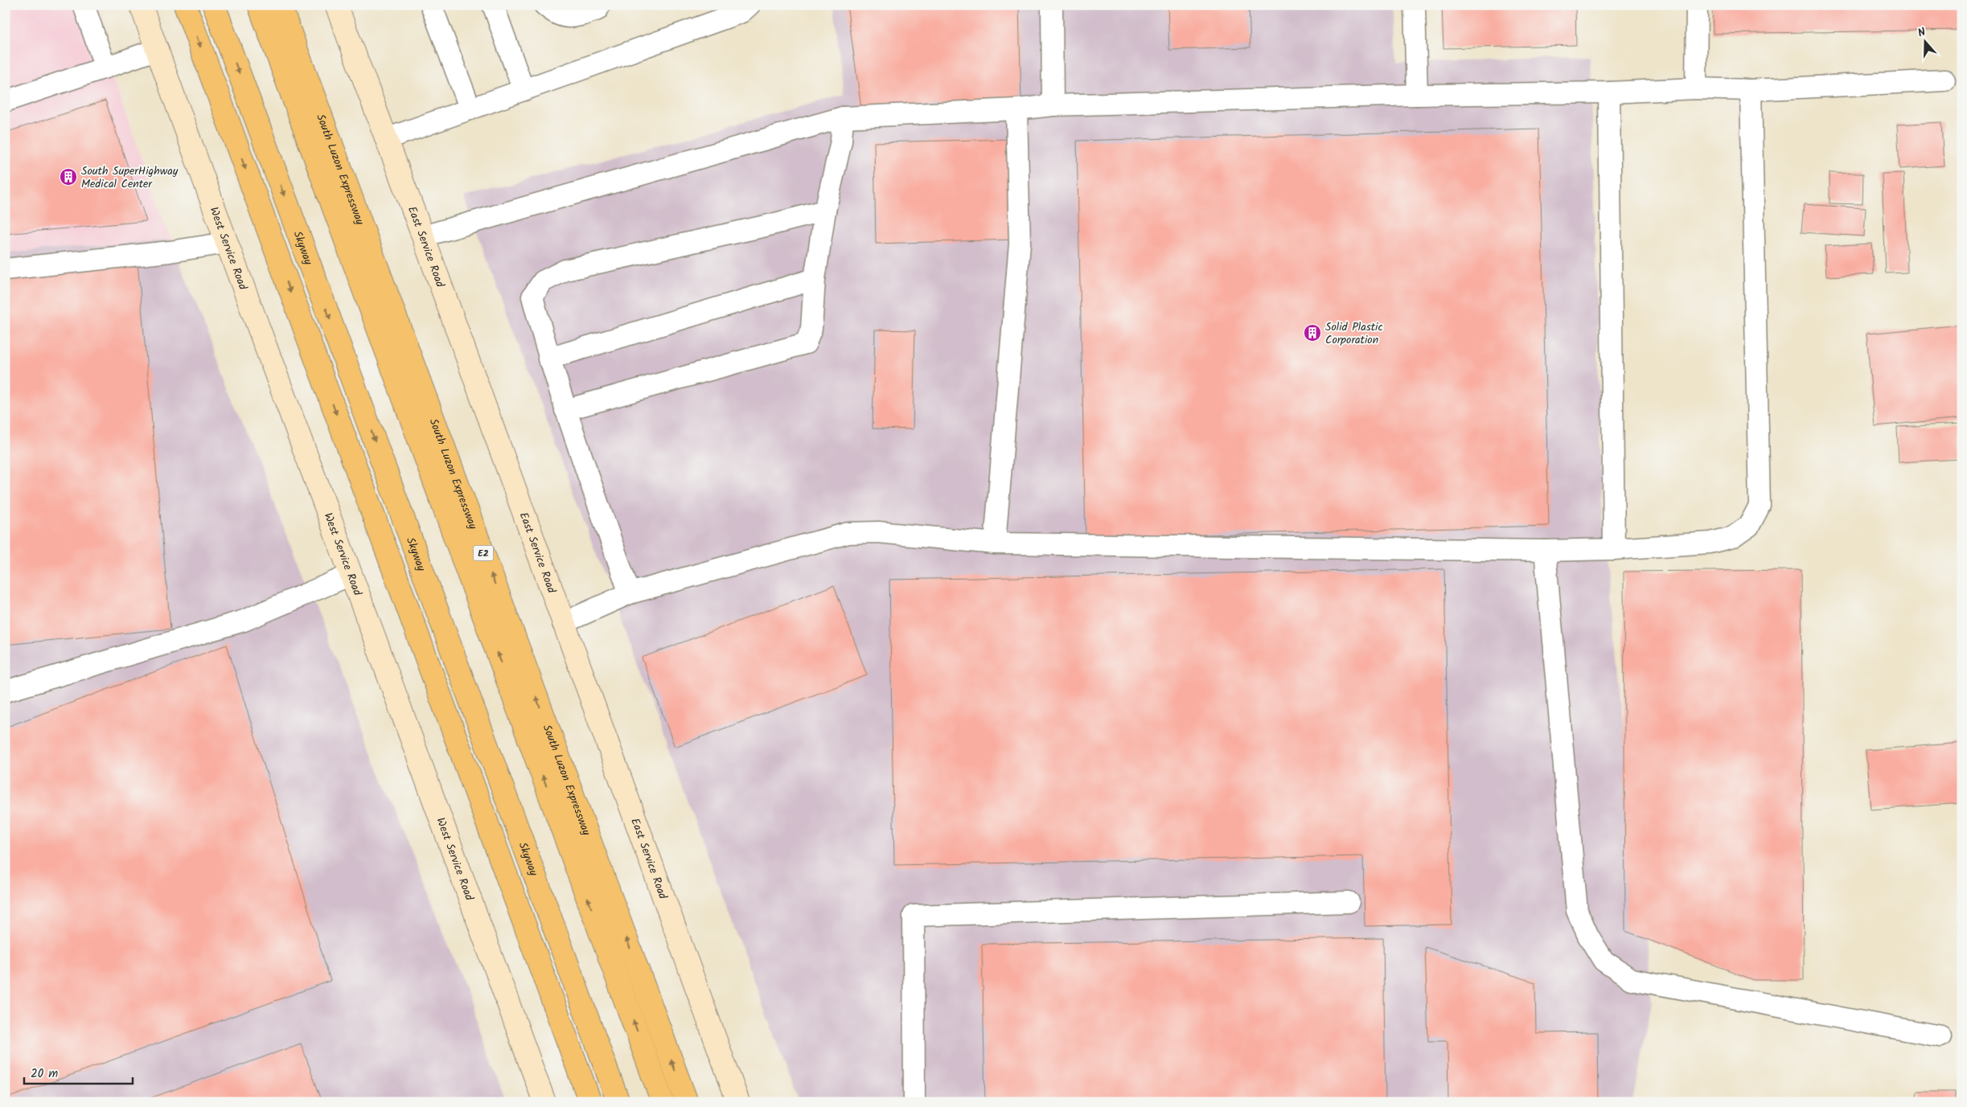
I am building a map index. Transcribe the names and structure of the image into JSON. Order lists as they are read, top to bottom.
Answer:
{
  "streets": {
    "highway": ["South Luzon Expressway", "Skyway", "E2"],
    "main road": ["East Service Road", "West Service Road"]
  },
  "places": {
    "building": ["South SuperHighway Medical Center", "Solid Plastic Corporation"]
  },
  "scale_bar": "20 m",
  "north": "top"
}
